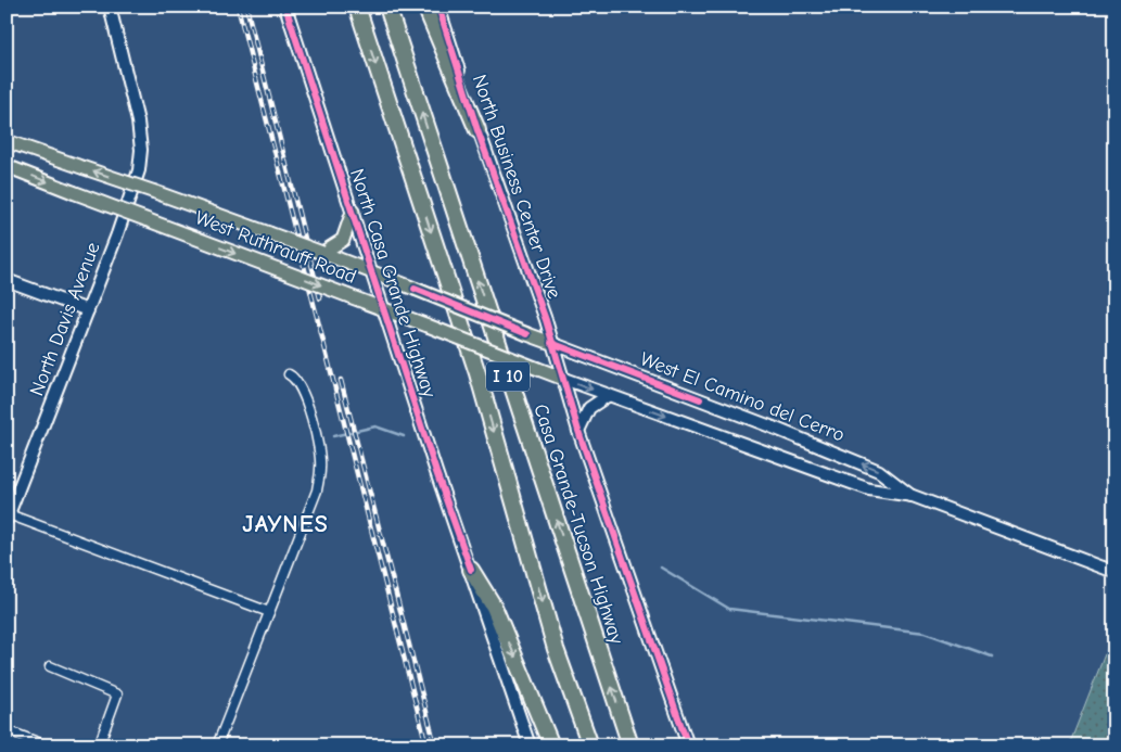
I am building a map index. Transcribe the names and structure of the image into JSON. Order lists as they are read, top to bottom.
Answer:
{
  "streets": {
    "highway": ["I 10", "Casa Grande-Tucson Highway"],
    "main road": [
      "North Business Center Drive",
      "West Ruthrauff Road",
      "North Casa Grande Highway",
      "North Davis Avenue",
      "West El Camino del Cerro"
    ]
  },
  "crossings": [
    ["North Business Center Drive", "West Ruthrauff Road"],
    ["North Business Center Drive", "West El Camino del Cerro"],
    ["West Ruthrauff Road", "North Casa Grande Highway"],
    ["West Ruthrauff Road", "West El Camino del Cerro"]
  ],
  "districts": ["JAYNES"]
}
